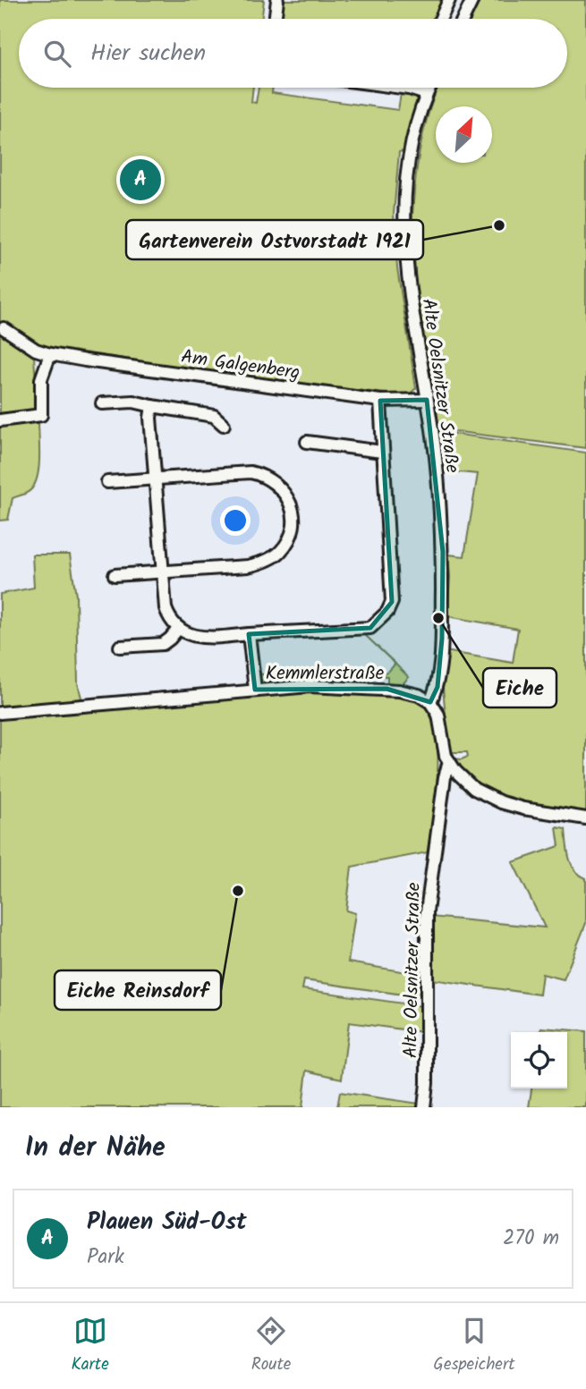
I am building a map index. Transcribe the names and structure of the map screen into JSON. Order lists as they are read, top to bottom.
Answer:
{
  "streets": {
    "street": ["Am Galgenberg", "Alte Oelsnitzer Straße", "Kemmlerstraße"]
  },
  "crossings": [
    ["Am Galgenberg", "Alte Oelsnitzer Straße"],
    ["Alte Oelsnitzer Straße", "Kemmlerstraße"]
  ],
  "places": ["Gartenverein Ostvorstadt 1921", "Eiche", "Eiche Reinsdorf"],
  "north": "top right",
  "page": {
    "search": "Hier suchen",
    "pins": "A",
    "heading": "In der Nähe",
    "list": [
      {
        "mark": "A",
        "name": "Plauen Süd-Ost",
        "note": "Park",
        "value": "270 m"
      }
    ],
    "nav": ["Karte", "Route", "Gespeichert"]
  }
}
